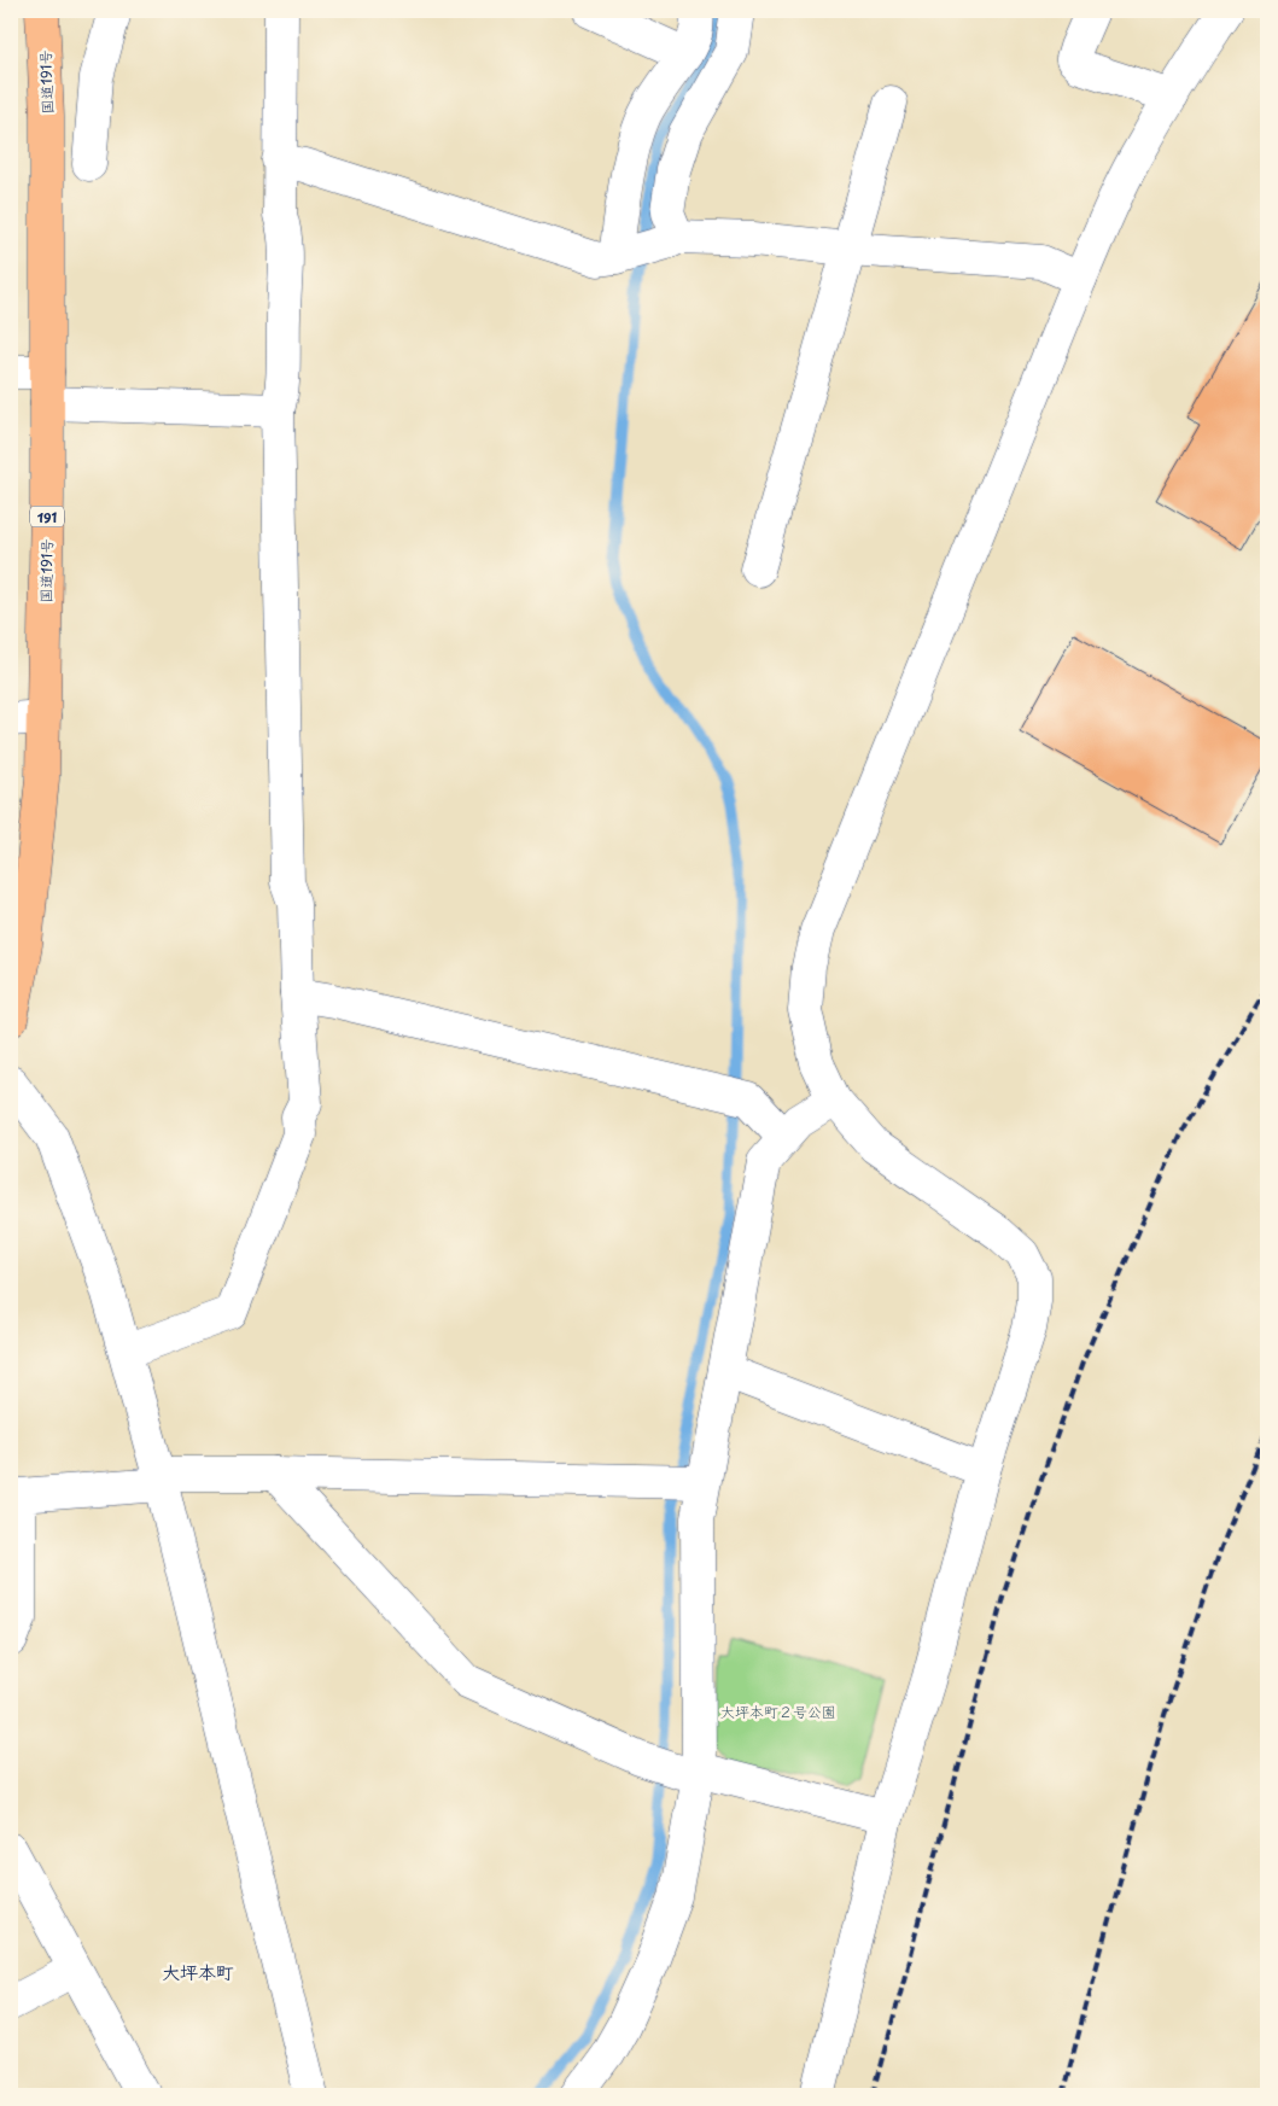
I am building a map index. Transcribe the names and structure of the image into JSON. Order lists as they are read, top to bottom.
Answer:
{
  "streets": {
    "highway": ["国道191号", "191"]
  },
  "districts": ["大坪本町"],
  "parks": ["大坪本町２号公園"]
}
